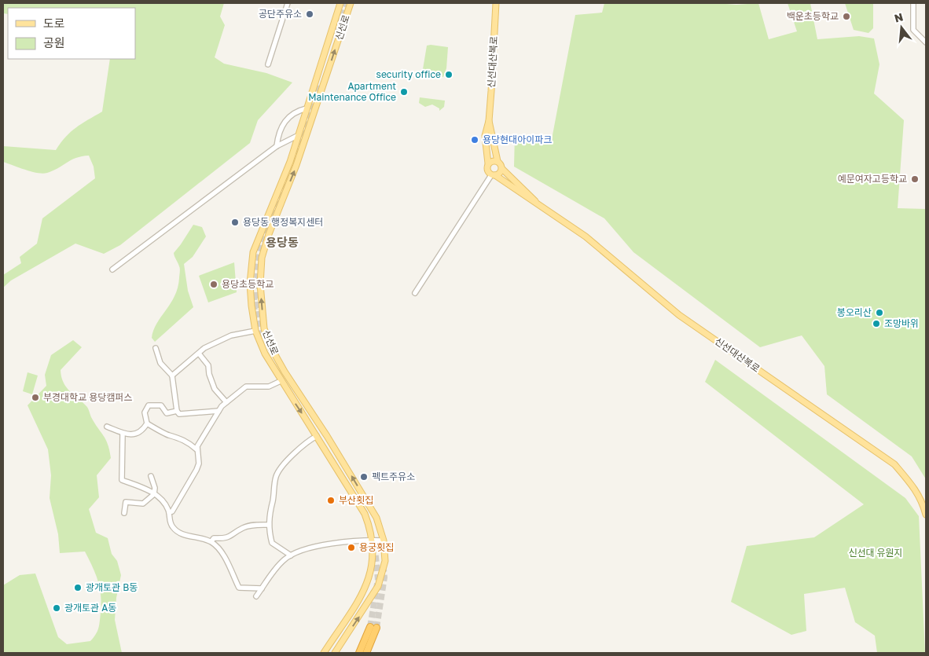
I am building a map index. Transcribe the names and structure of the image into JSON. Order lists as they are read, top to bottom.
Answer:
{
  "streets": {
    "main road": ["신선로", "신선대산복로"]
  },
  "districts": ["용당동"],
  "parks": ["신선대 유원지"],
  "places": [
    "공단주유소",
    "백운초등학교",
    "security office",
    "Apartment Maintenance Office",
    "용당현대아이파크",
    "예문여자고등학교",
    "용당동 행정복지센터",
    "용당초등학교",
    "봉오리산",
    "조망바위",
    "부경대학교 용당캠퍼스",
    "펙트주유소",
    "부산횟집",
    "용궁횟집",
    "광개토관 B동",
    "광개토관 A동"
  ],
  "legend": ["도로", "공원"],
  "north": "top"
}
